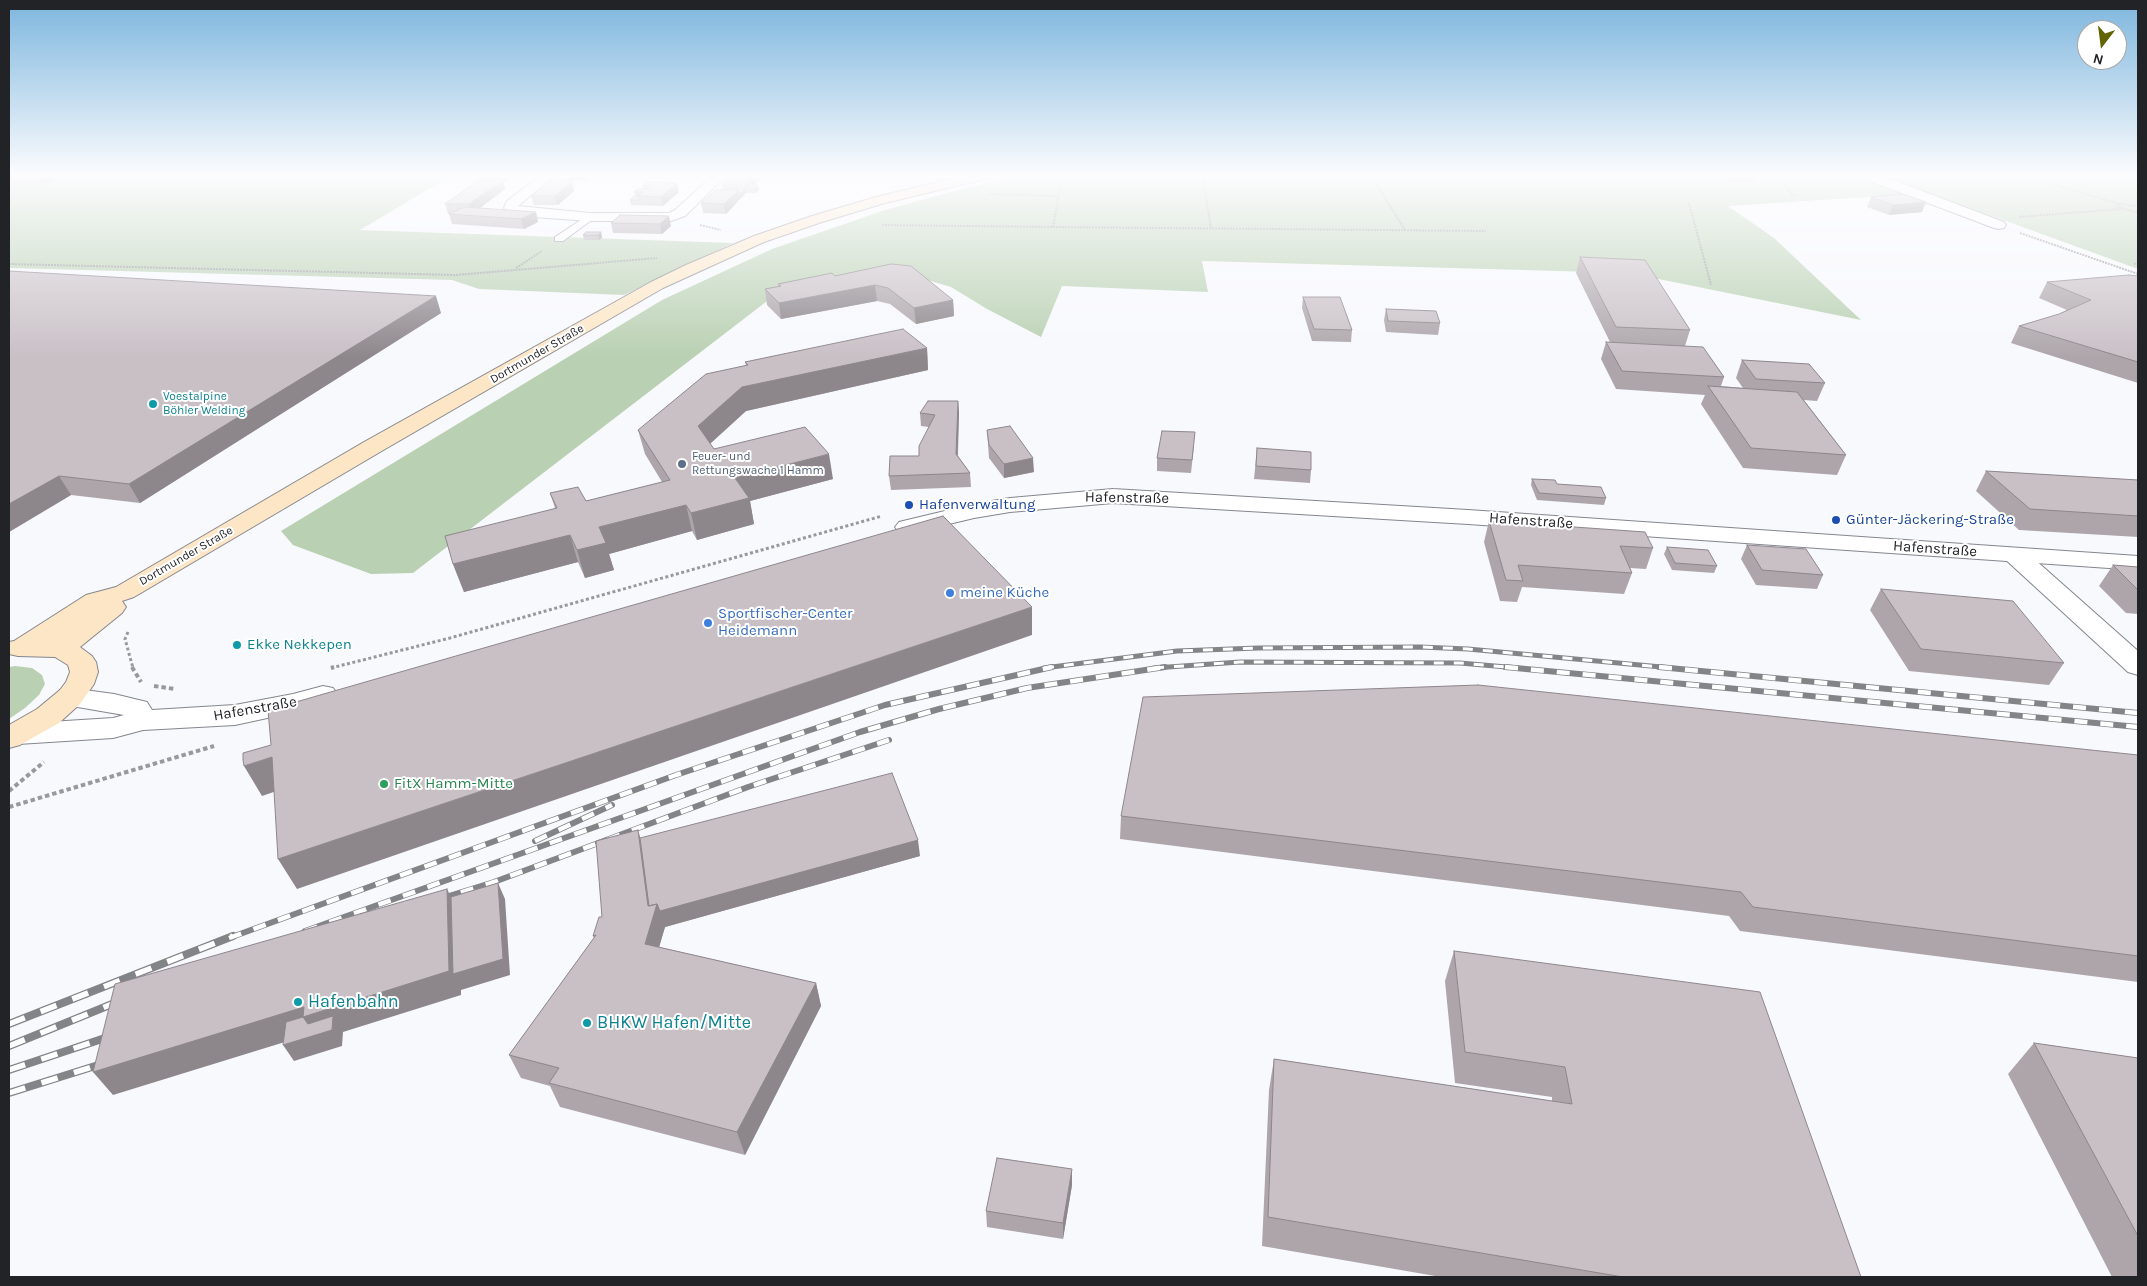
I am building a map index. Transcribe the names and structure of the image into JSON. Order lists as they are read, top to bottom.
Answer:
{
  "streets": {
    "main road": ["Dortmunder Straße"],
    "street": ["Hafenstraße"]
  },
  "places": [
    "Voestalpine Böhler Welding",
    "Feuer- und Rettungswache 1 Hamm",
    "Hafenverwaltung",
    "Günter-Jäckering-Straße",
    "meine Küche",
    "Sportfischer-Center Heidemann",
    "Ekke Nekkepen",
    "FitX Hamm-Mitte",
    "Hafenbahn",
    "BHKW Hafen/Mitte"
  ],
  "north": "bottom"
}
